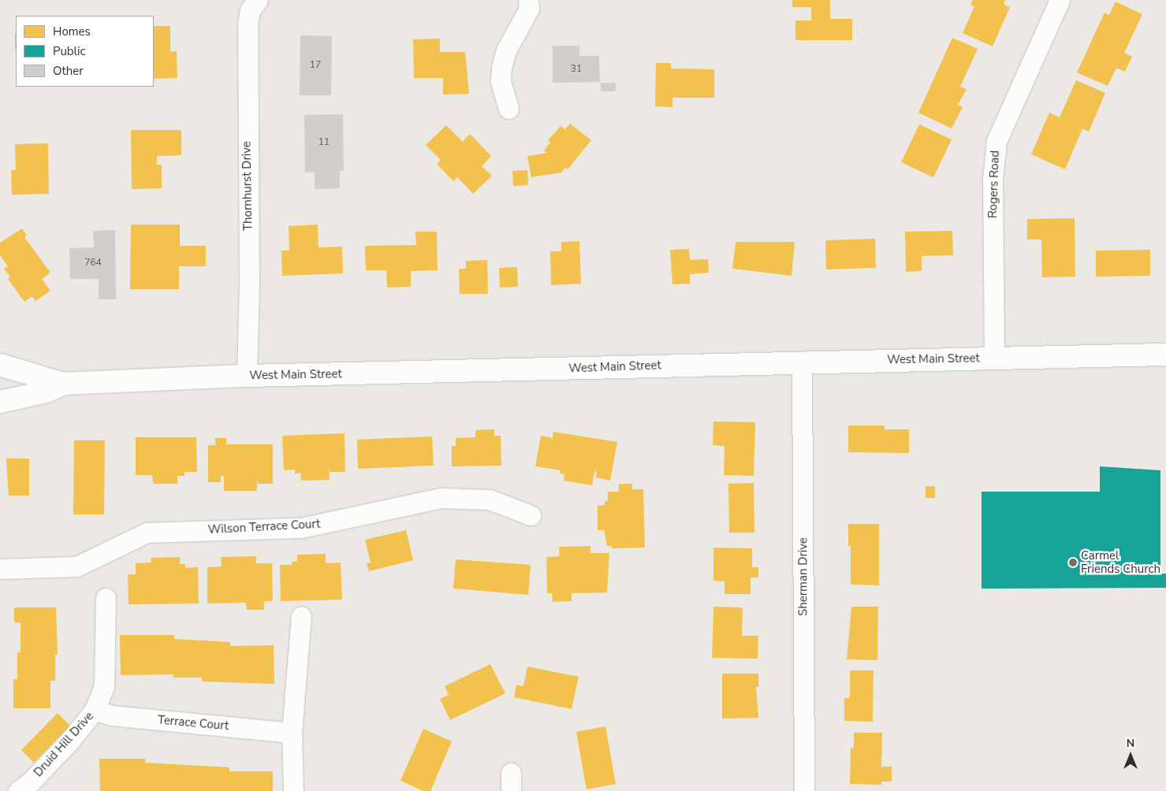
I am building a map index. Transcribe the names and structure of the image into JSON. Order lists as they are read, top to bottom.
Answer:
{
  "streets": {
    "main road": ["West Main Street"],
    "street": [
      "Rogers Road",
      "Thornhurst Drive",
      "Wilson Terrace Court",
      "Sherman Drive",
      "Terrace Court",
      "Druid Hill Drive"
    ]
  },
  "crossings": [
    ["Rogers Road", "West Main Street"],
    ["Thornhurst Drive", "West Main Street"],
    ["West Main Street", "Sherman Drive"],
    ["Terrace Court", "Druid Hill Drive"]
  ],
  "places": ["Carmel Friends Church"],
  "house_numbers": [
    "17",
    "31",
    "11",
    "764"
  ],
  "legend": ["Homes", "Public", "Other"],
  "north": "top"
}
